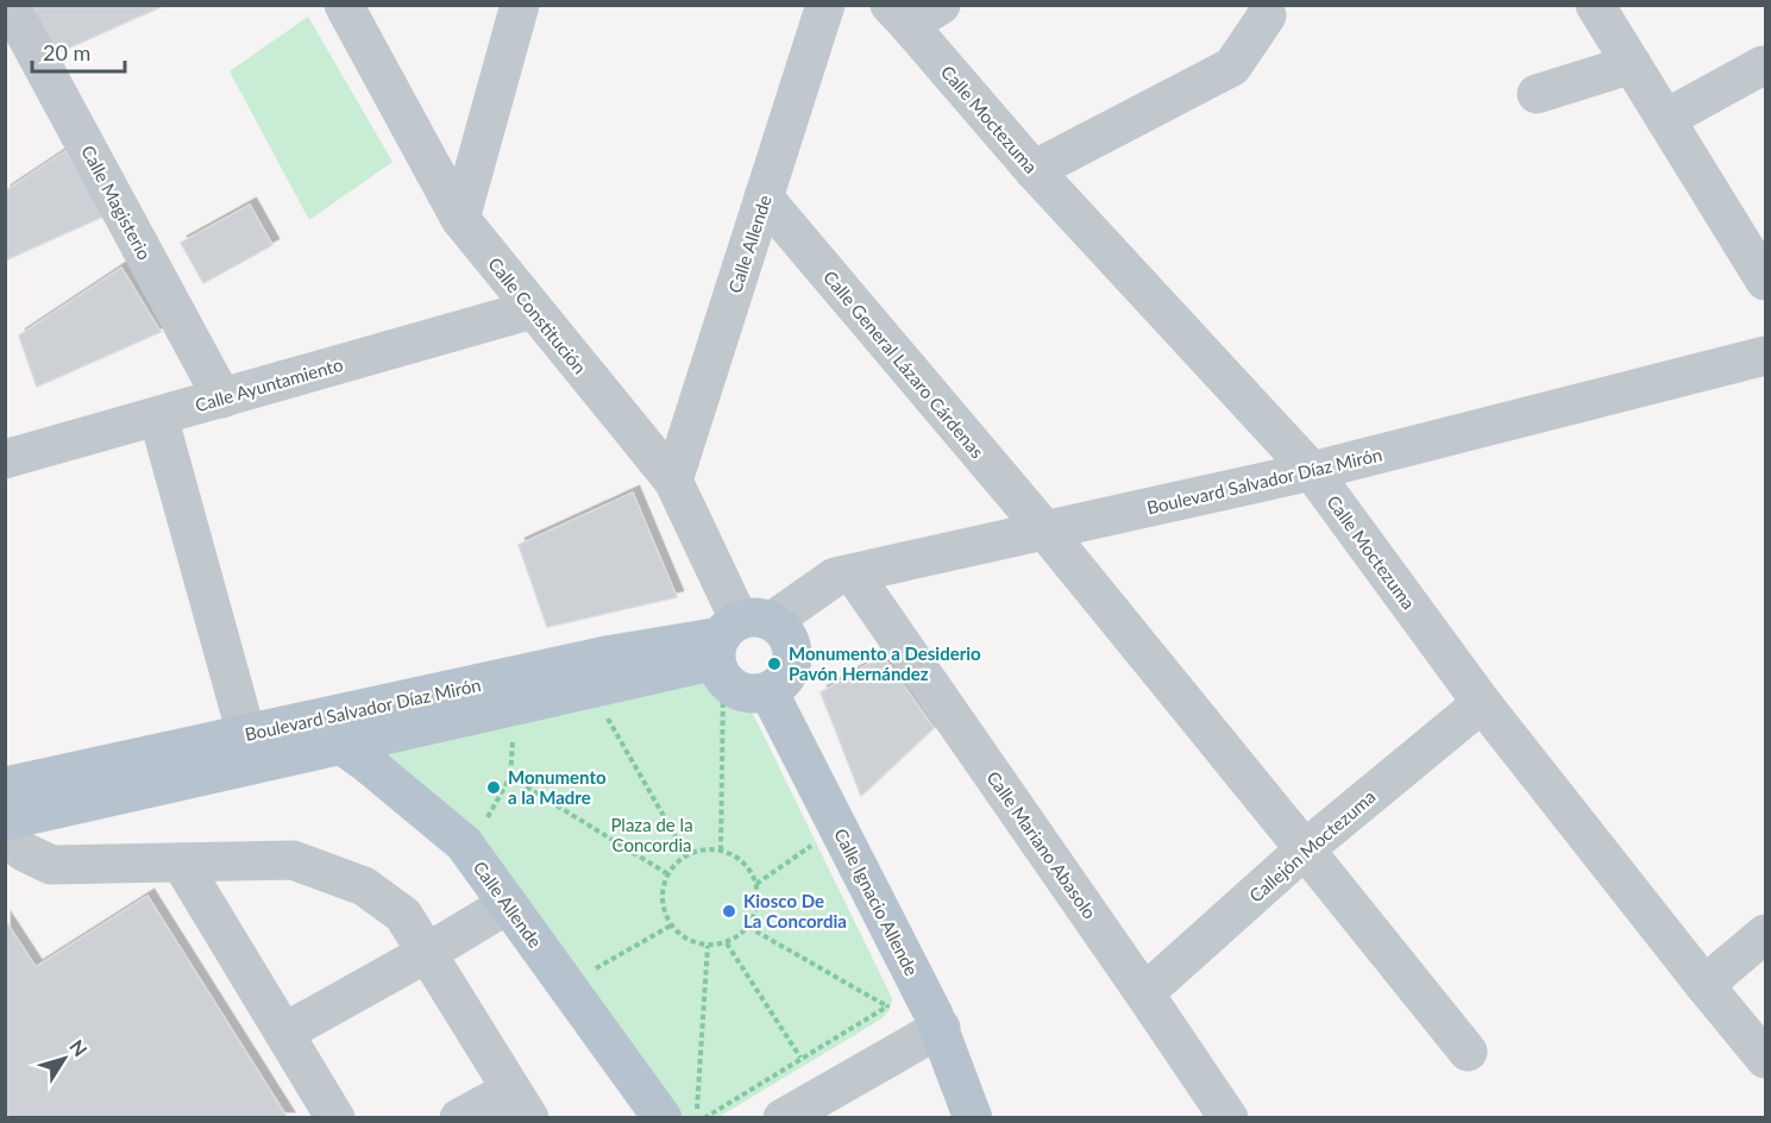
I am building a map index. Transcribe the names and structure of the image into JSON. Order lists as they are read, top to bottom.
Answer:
{
  "streets": {
    "main road": ["Calle Allende", "Boulevard Salvador Díaz Mirón", "Calle Ignacio Allende"],
    "street": [
      "Calle Moctezuma",
      "Calle Magisterio",
      "Calle Constitución",
      "Calle General Lázaro Cárdenas",
      "Calle Ayuntamiento",
      "Calle Mariano Abasolo",
      "Callejón Moctezuma"
    ]
  },
  "crossings": [
    ["Calle Moctezuma", "Boulevard Salvador Díaz Mirón"],
    ["Calle Moctezuma", "Callejón Moctezuma"],
    ["Calle Magisterio", "Calle Ayuntamiento"],
    ["Calle Allende", "Calle Constitución"],
    ["Calle Allende", "Calle General Lázaro Cárdenas"],
    ["Calle Allende", "Boulevard Salvador Díaz Mirón"],
    ["Calle Constitución", "Calle Ayuntamiento"],
    ["Calle Constitución", "Boulevard Salvador Díaz Mirón"],
    ["Calle Constitución", "Calle Ignacio Allende"],
    ["Calle General Lázaro Cárdenas", "Boulevard Salvador Díaz Mirón"],
    ["Boulevard Salvador Díaz Mirón", "Calle Mariano Abasolo"],
    ["Boulevard Salvador Díaz Mirón", "Calle Ignacio Allende"],
    ["Calle Mariano Abasolo", "Callejón Moctezuma"]
  ],
  "parks": ["Plaza de la Concordia"],
  "places": ["Monumento a Desiderio Pavón Hernández", "Monumento a la Madre", "Kiosco De La Concordia"],
  "scale_bar": "20 m",
  "north": "top right"
}
